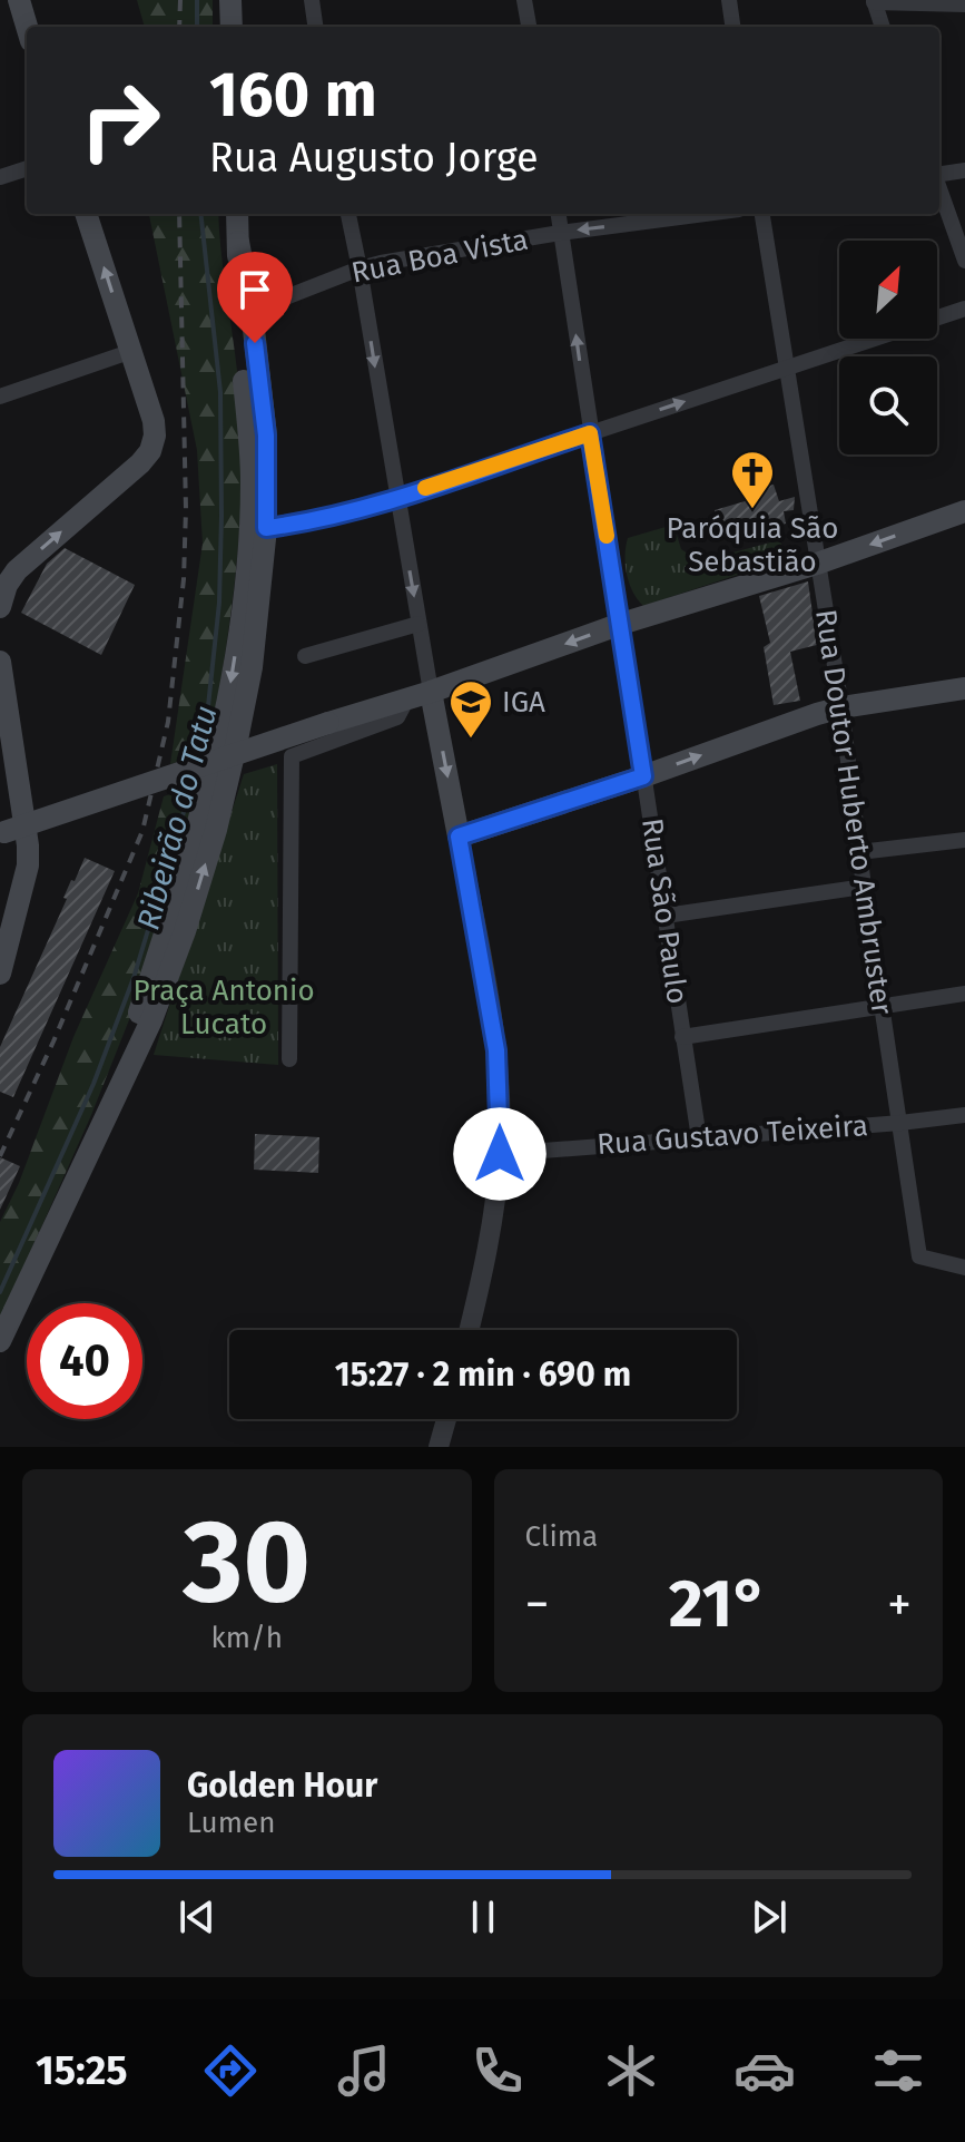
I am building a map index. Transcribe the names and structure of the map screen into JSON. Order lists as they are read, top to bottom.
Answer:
{
  "streets": {
    "street": [
      "Rua Boa Vista",
      "Rua Doutor Huberto Ambruster",
      "Rua São Paulo",
      "Rua Gustavo Teixeira"
    ]
  },
  "crossings": [
    ["Rua Boa Vista", "Rua São Paulo"],
    ["Rua Doutor Huberto Ambruster", "Rua Gustavo Teixeira"],
    ["Rua São Paulo", "Rua Gustavo Teixeira"]
  ],
  "water": ["Ribeirão do Tatu"],
  "parks": ["Praça Antonio Lucato"],
  "places": {
    "church": ["Paróquia São Sebastião"],
    "school or university": ["IGA"]
  },
  "north": "top right",
  "page": {
    "turn": ["160 m", "Rua Augusto Jorge"],
    "limit": "40",
    "trip": "15:27 · 2 min · 690 m",
    "tile": [
      ["30", "km/h"],
      "Clima"
    ],
    "heat": ["−", "21°", "+"],
    "song": ["Golden Hour", "Lumen"],
    "tabs": "15:25"
  }
}
